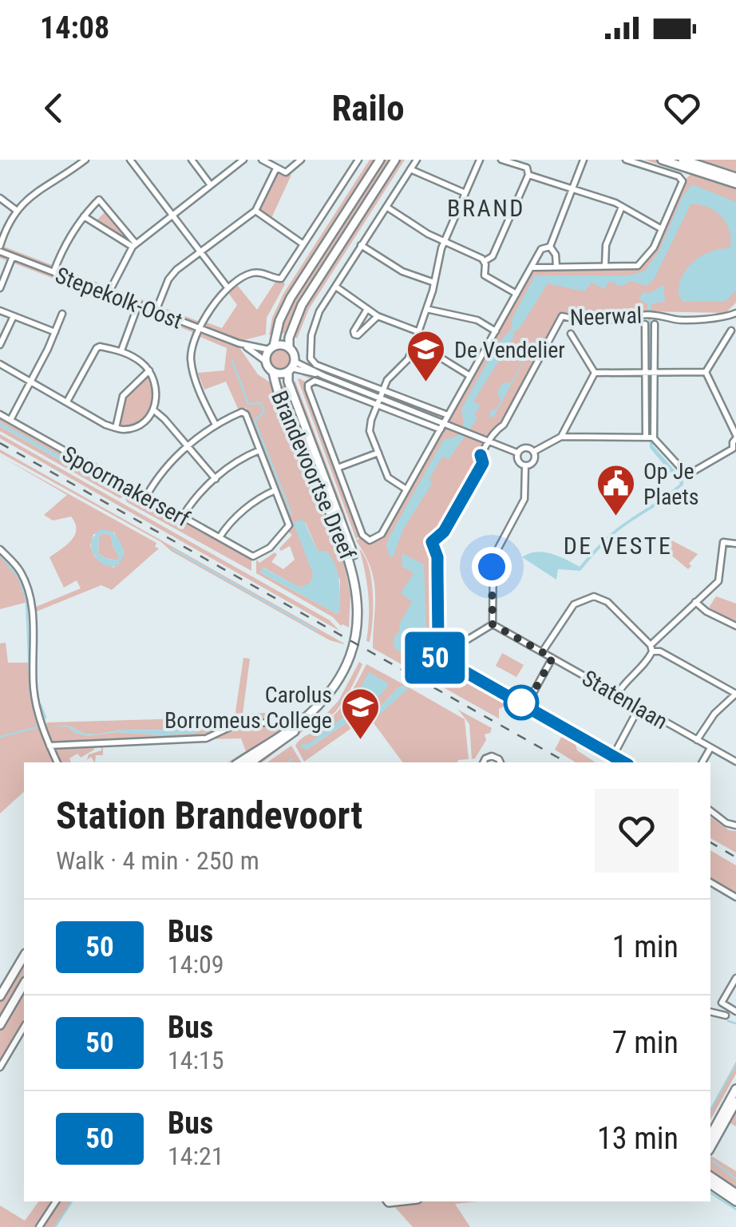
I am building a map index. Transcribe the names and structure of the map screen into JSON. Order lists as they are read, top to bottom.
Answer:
{
  "streets": {
    "main road": ["Brandevoortse Dreef"],
    "street": [
      "Stepekolk-Oost",
      "Neerwal",
      "Spoormakerserf",
      "Statenlaan"
    ]
  },
  "crossings": [
    ["Stepekolk-Oost", "Brandevoortse Dreef"]
  ],
  "districts": ["BRAND", "DE VESTE"],
  "places": {
    "school or university": ["De Vendelier", "Carolus Borromeus College"],
    "public building": ["Op Je Plaets"]
  },
  "lines": ["bus line 50"],
  "page": {
    "status": "14:08",
    "header": "Railo",
    "on_map": "50",
    "heading": ["Station Brandevoort", "Walk · 4 min · 250 m"],
    "list": [
      {
        "mark": "50",
        "name": "Bus",
        "note": "14:09",
        "value": "1 min"
      },
      {
        "mark": "50",
        "name": "Bus",
        "note": "14:15",
        "value": "7 min"
      },
      {
        "mark": "50",
        "name": "Bus",
        "note": "14:21",
        "value": "13 min"
      }
    ]
  }
}
